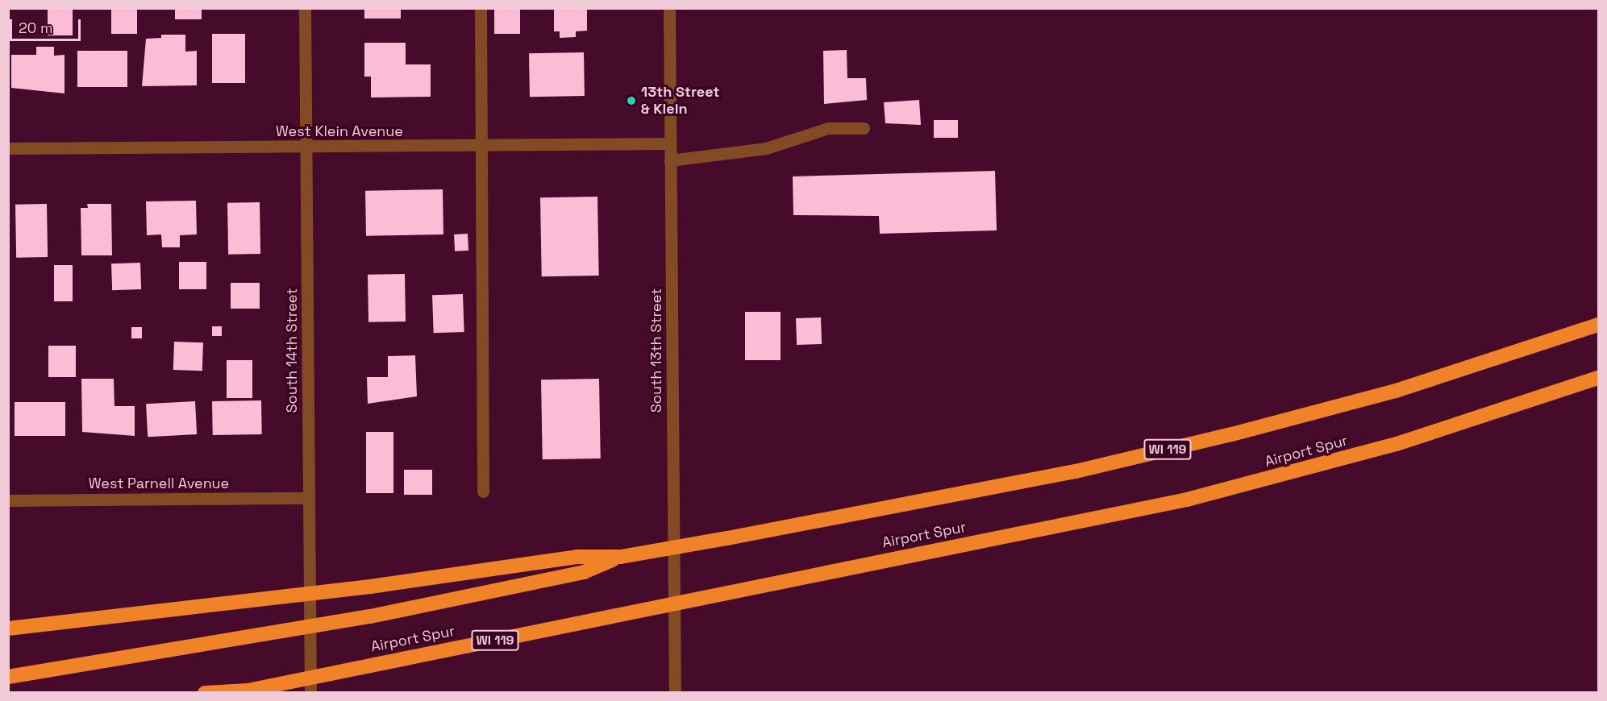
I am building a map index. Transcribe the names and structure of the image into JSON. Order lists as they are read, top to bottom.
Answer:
{
  "streets": {
    "highway": ["WI 119", "Airport Spur"],
    "street": [
      "West Klein Avenue",
      "South 14th Street",
      "South 13th Street",
      "West Parnell Avenue"
    ]
  },
  "crossings": [
    ["West Klein Avenue", "South 14th Street"],
    ["West Klein Avenue", "South 13th Street"],
    ["South 14th Street", "West Parnell Avenue"]
  ],
  "places": ["13th Street & Klein"],
  "scale_bar": "20 m"
}
